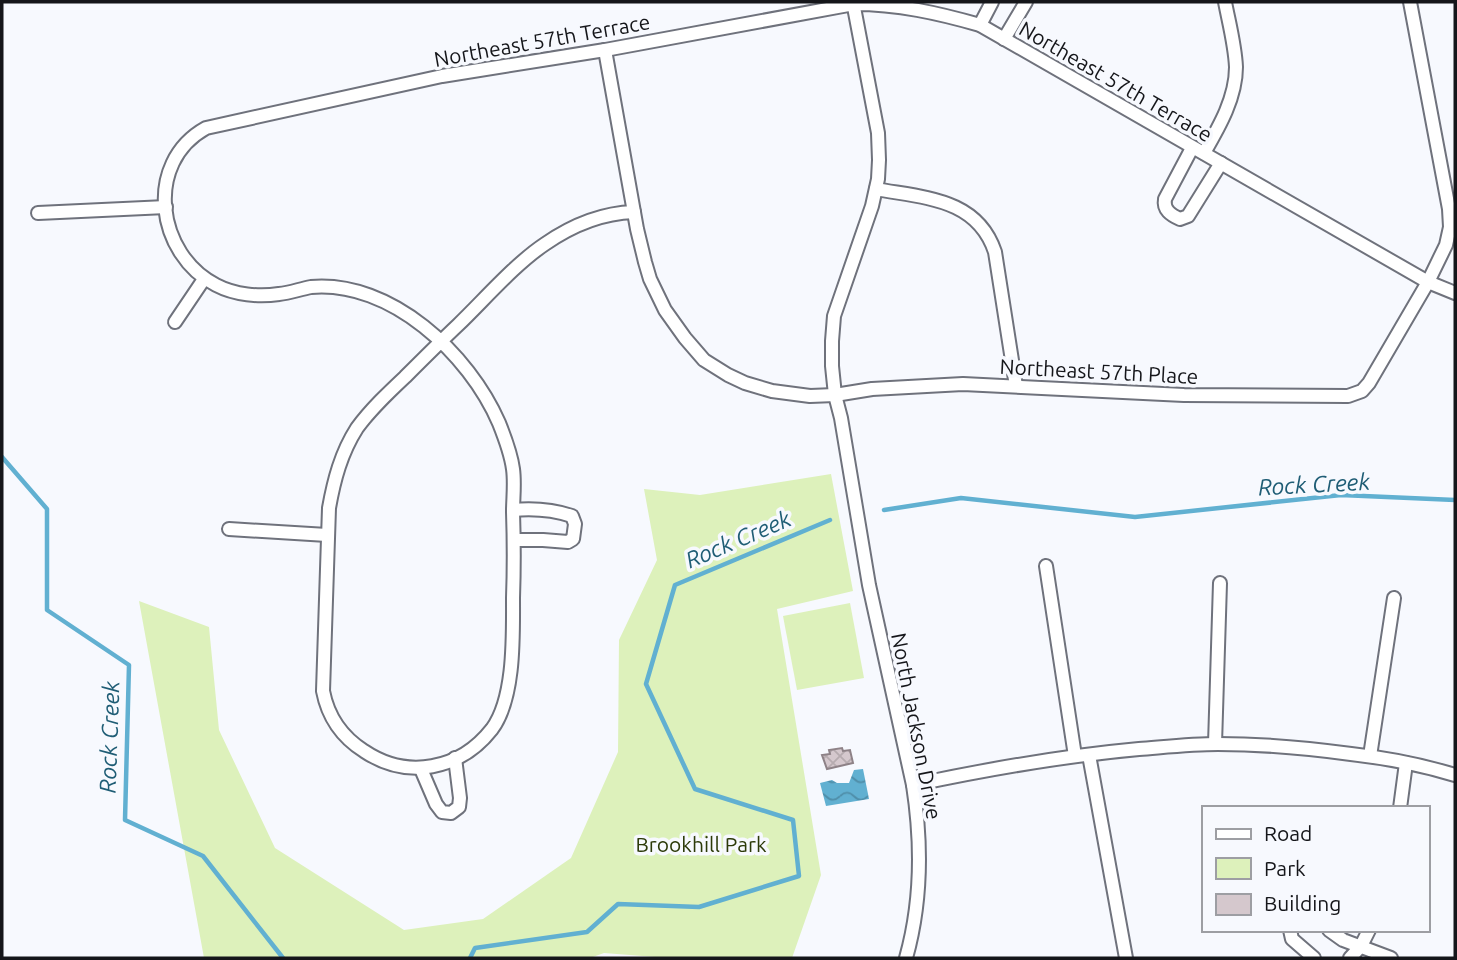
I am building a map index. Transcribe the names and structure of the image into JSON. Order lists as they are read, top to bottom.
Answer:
{
  "streets": {
    "street": ["Northeast 57th Terrace", "Northeast 57th Place", "North Jackson Drive"]
  },
  "crossings": [
    ["Northeast 57th Terrace", "Northeast 57th Place"],
    ["Northeast 57th Terrace", "North Jackson Drive"],
    ["Northeast 57th Place", "North Jackson Drive"]
  ],
  "water": ["Rock Creek"],
  "parks": ["Brookhill Park"],
  "legend": ["Road", "Park", "Building"]
}
